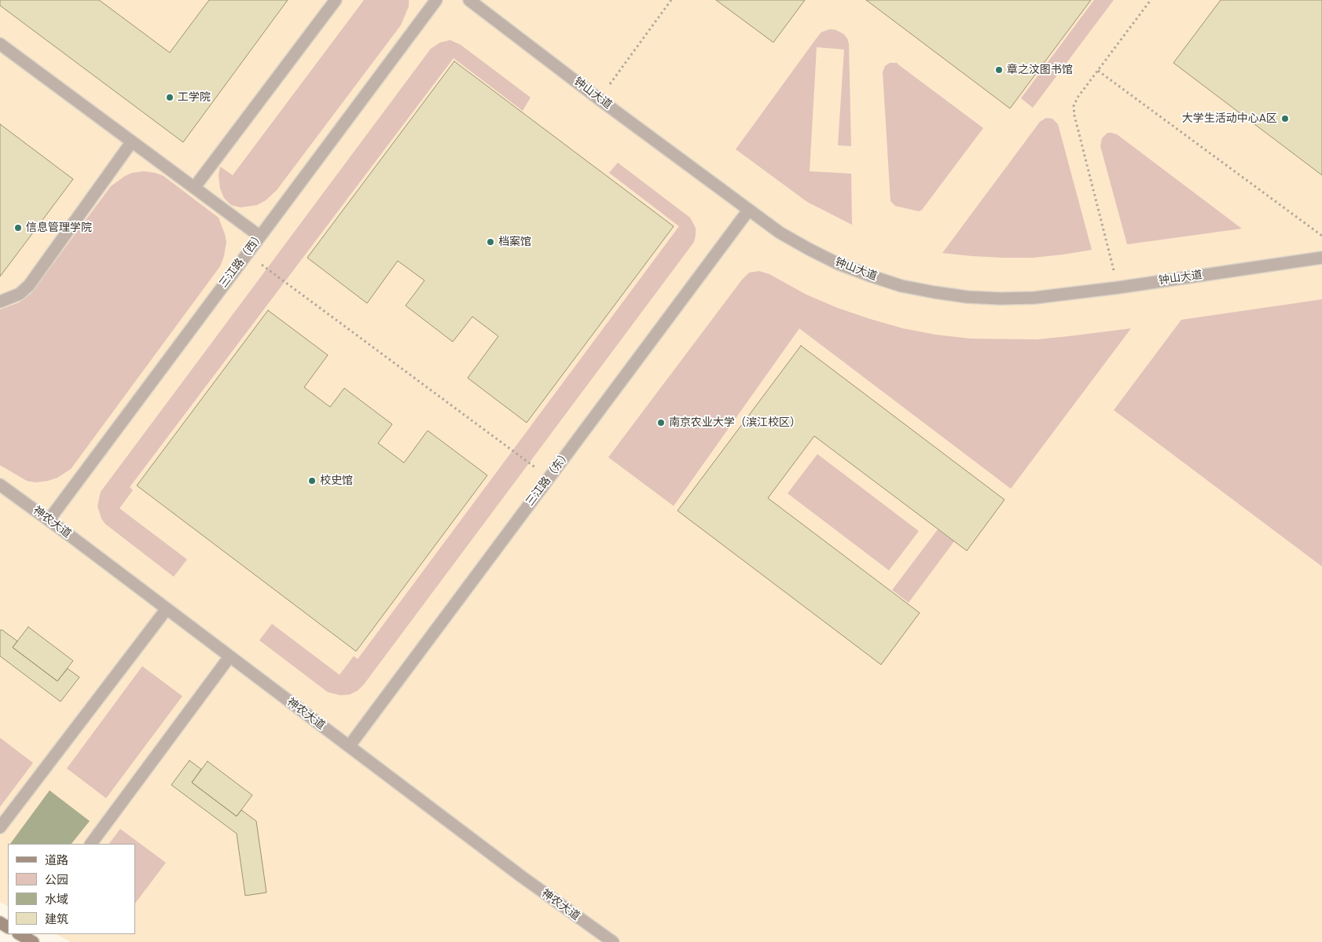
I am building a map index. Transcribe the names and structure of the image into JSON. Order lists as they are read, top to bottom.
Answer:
{
  "streets": {
    "lane": [
      "钟山大道",
      "三江路（西）",
      "三江路（东）",
      "神农大道"
    ]
  },
  "crossings": [
    ["钟山大道", "三江路（东）"],
    ["三江路（西）", "神农大道"],
    ["三江路（东）", "神农大道"]
  ],
  "places": [
    "章之汶图书馆",
    "工学院",
    "大学生活动中心A区",
    "信息管理学院",
    "档案馆",
    "南京农业大学（滨江校区）",
    "校史馆"
  ],
  "legend": [
    "道路",
    "公园",
    "水域",
    "建筑"
  ]
}
